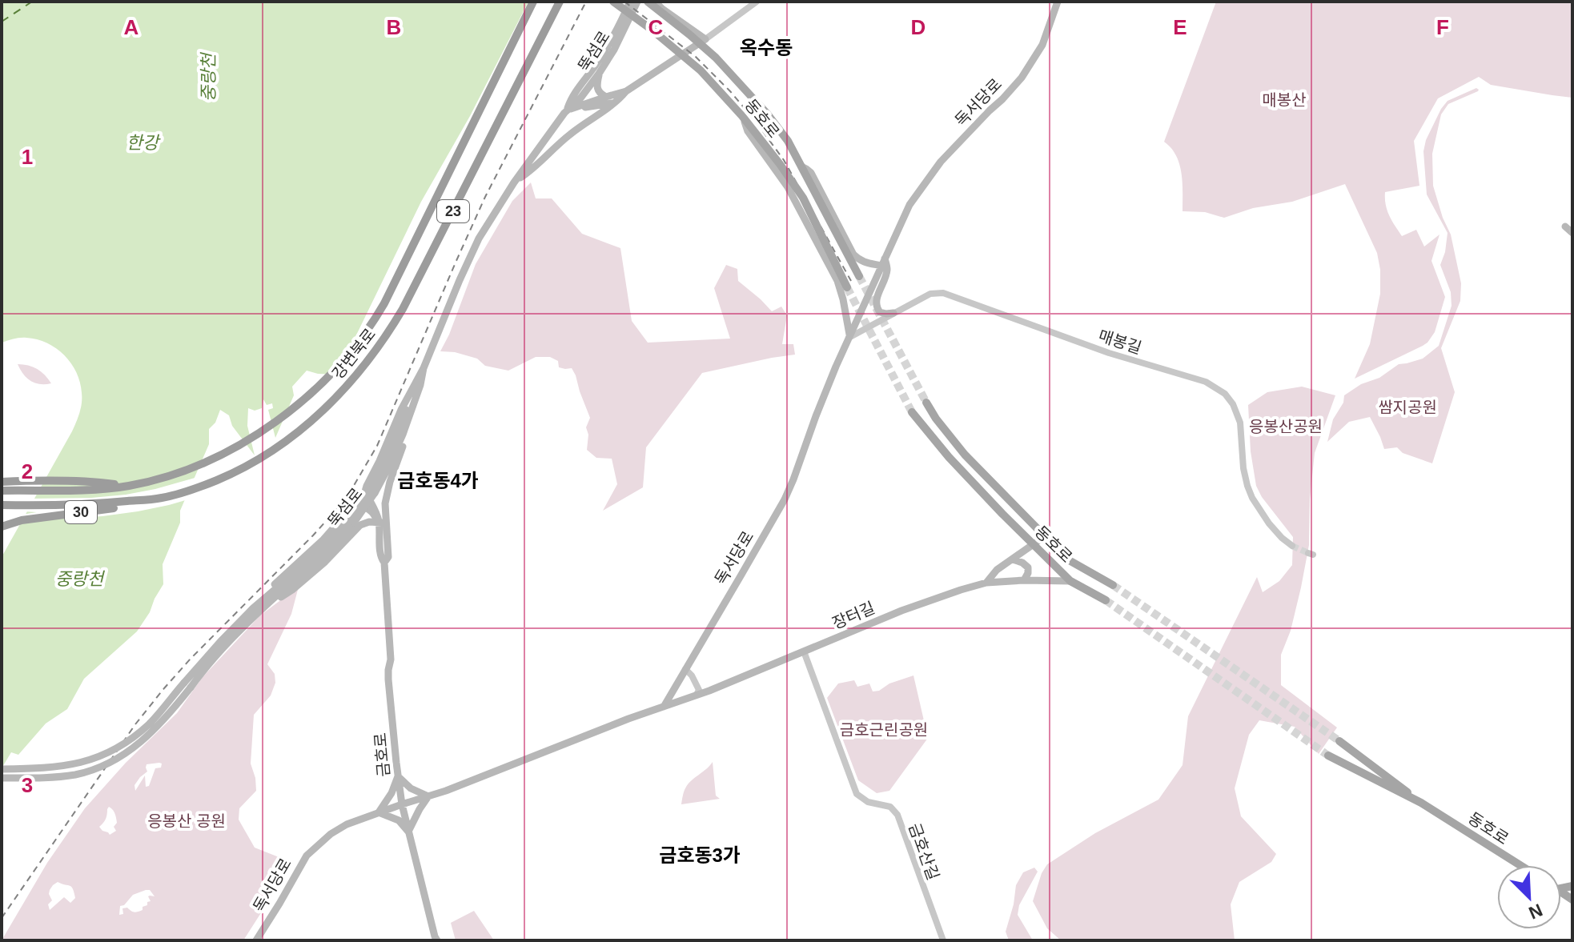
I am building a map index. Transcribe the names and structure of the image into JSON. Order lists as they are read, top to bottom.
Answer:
{
  "streets": {
    "highway": ["23", "강변북로", "30"],
    "main road": [
      "뚝섬로",
      "독서당로",
      "동호로",
      "장터길",
      "금호로"
    ],
    "street": ["매봉길", "금호산길"]
  },
  "crossings": [
    ["독서당로", "매봉길"],
    ["독서당로", "장터길"],
    ["독서당로", "금호로"],
    ["동호로", "장터길"],
    ["강변북로", "30"],
    ["장터길", "금호산길"]
  ],
  "districts": ["옥수동", "금호동4가", "금호동3가"],
  "water": ["중랑천", "한강"],
  "parks": [
    "매봉산",
    "쌈지공원",
    "응봉산공원",
    "금호근린공원",
    "응봉산 공원"
  ],
  "north": "bottom right",
  "grid": {
    "columns": [
      "A",
      "B",
      "C",
      "D",
      "E",
      "F"
    ],
    "rows": ["1", "2", "3"]
  }
}
